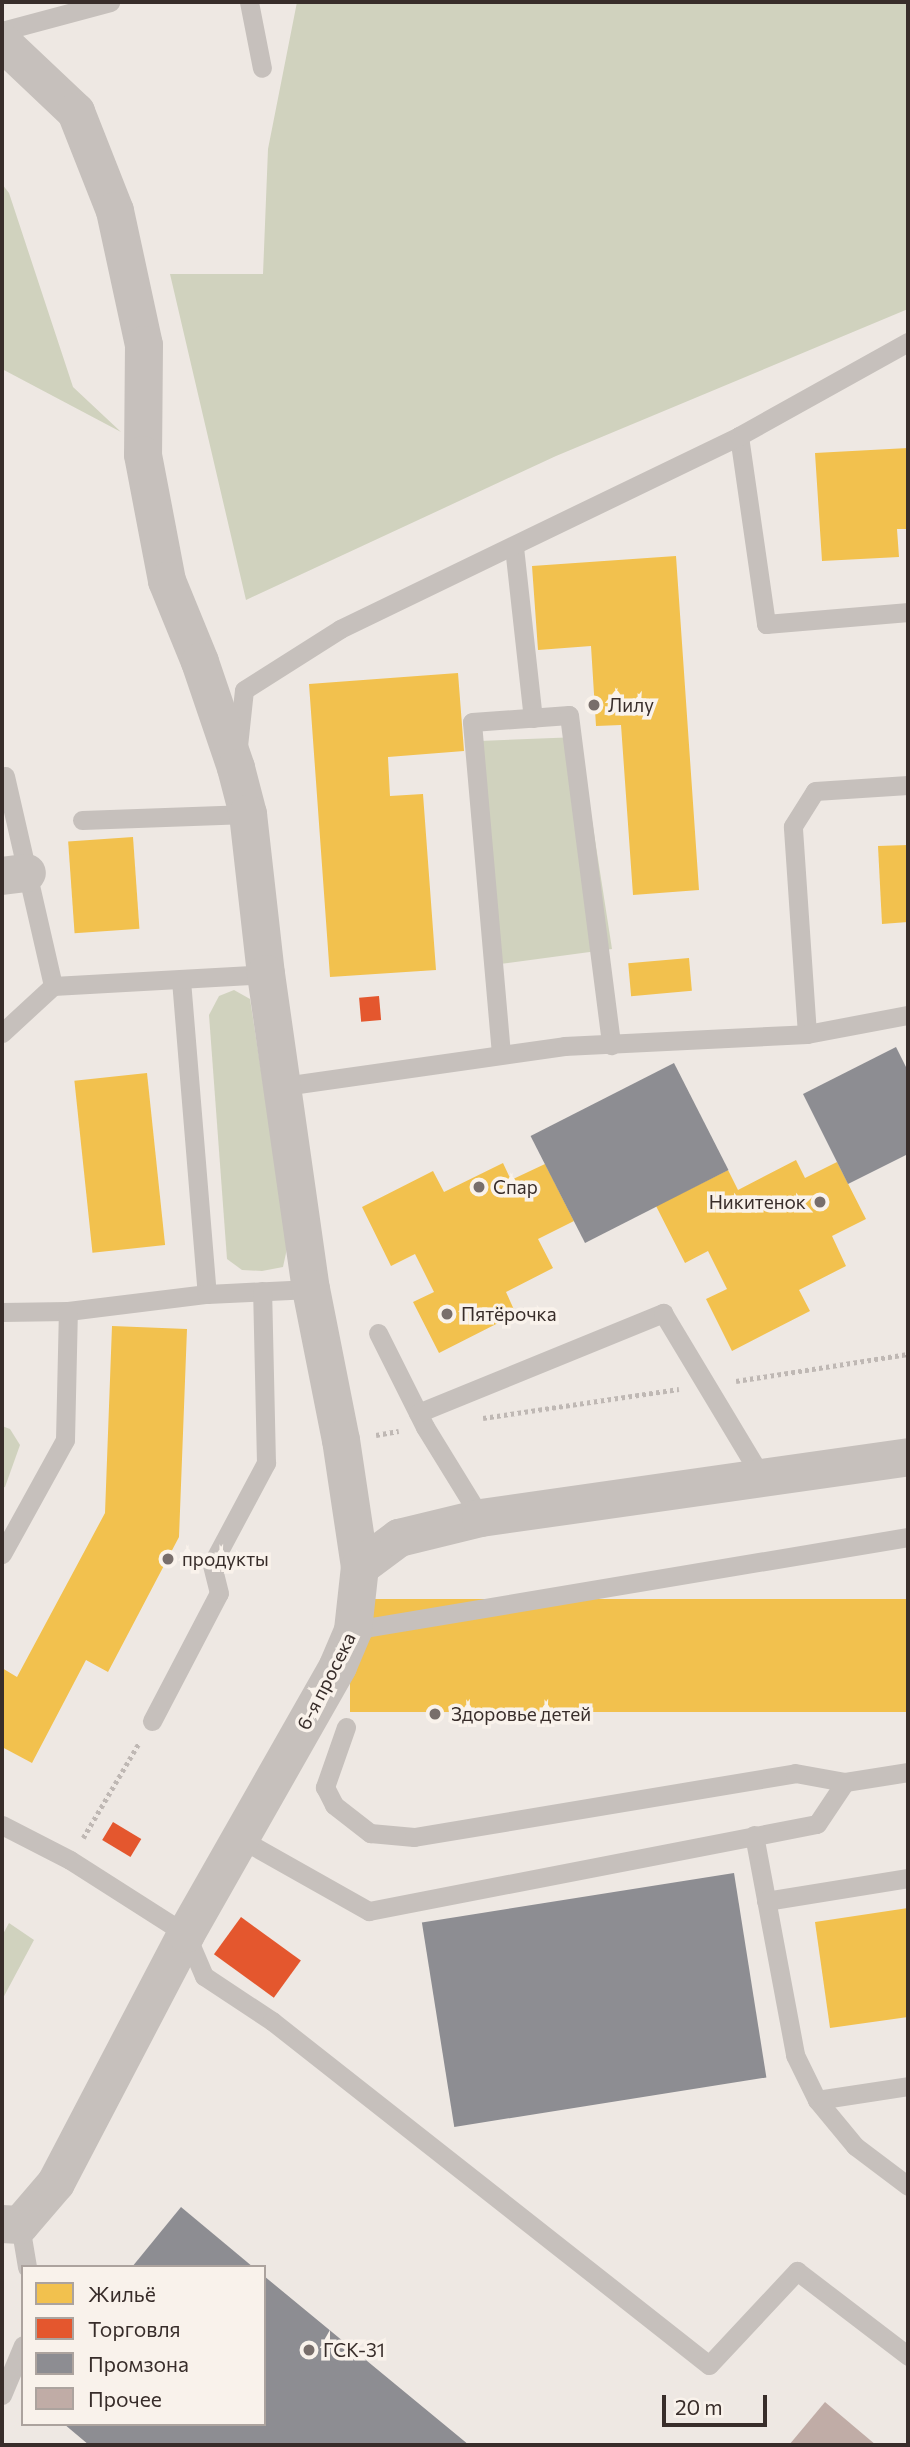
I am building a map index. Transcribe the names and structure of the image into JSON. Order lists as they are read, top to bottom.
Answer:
{
  "streets": {
    "street": ["6-я просека"]
  },
  "places": [
    "Лилу",
    "Спар",
    "Никитенок",
    "Пятёрочка",
    "продукты",
    "Здоровье детей",
    "ГСК-31"
  ],
  "legend": [
    "Жильё",
    "Торговля",
    "Промзона",
    "Прочее"
  ],
  "scale_bar": "20 m"
}
